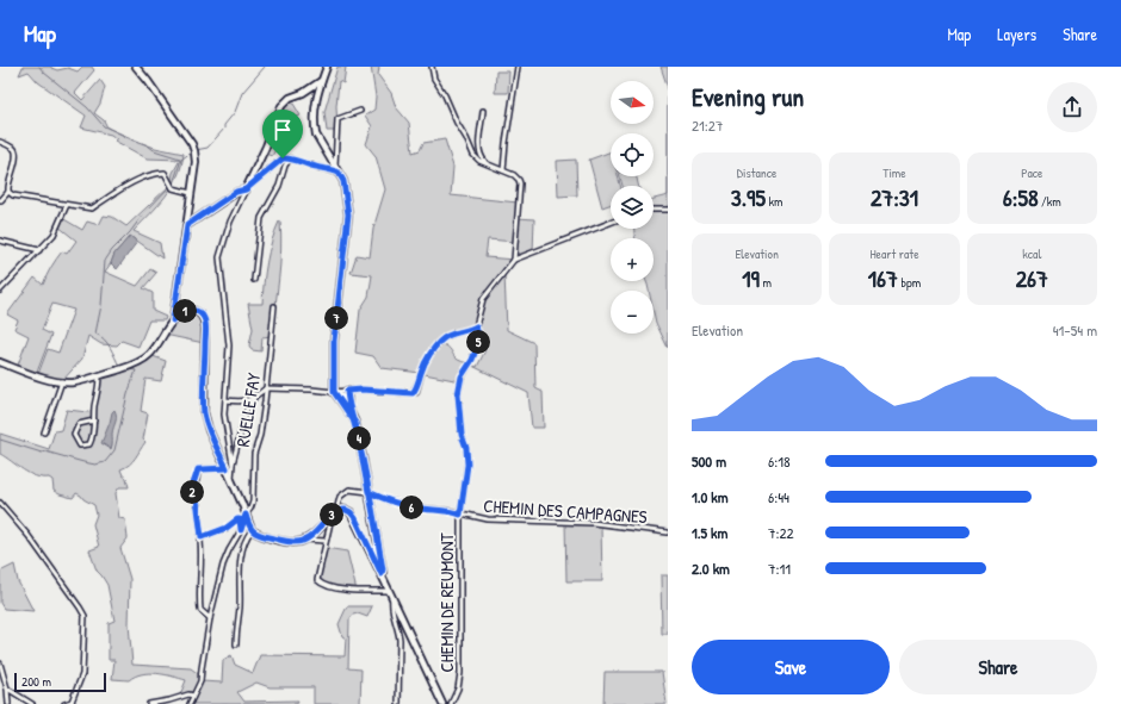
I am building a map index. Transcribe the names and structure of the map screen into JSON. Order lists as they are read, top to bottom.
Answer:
{
  "streets": {
    "street": ["RUELLE FAY", "CHEMIN DES CAMPAGNES", "CHEMIN DE REUMONT"]
  },
  "crossings": [
    ["CHEMIN DES CAMPAGNES", "CHEMIN DE REUMONT"]
  ],
  "scale_bar": "200 m",
  "north": "right",
  "page": {
    "header": "Map",
    "nav": ["Map", "Layers", "Share"],
    "heading": ["Evening run", "21:27"],
    "map_buttons": ["+", "−"],
    "stats": [
      ["Distance", "3.95 km"],
      ["Time", "27:31"],
      ["Pace", "6:58 /km"],
      ["Elevation", "19 m"],
      ["Heart rate", "167 bpm"],
      ["kcal", "267"]
    ],
    "pins": [
      "1",
      "7",
      "5",
      "4",
      "2",
      "6",
      "3"
    ],
    "chart": ["Elevation", "41–54 m"],
    "list": [
      {
        "name": "500 m",
        "note": "6:18"
      },
      {
        "name": "1.0 km",
        "note": "6:44"
      },
      {
        "name": "1.5 km",
        "note": "7:22"
      },
      {
        "name": "2.0 km",
        "note": "7:11"
      }
    ],
    "buttons": ["Save", "Share"],
    "scale": "200 m"
  }
}
